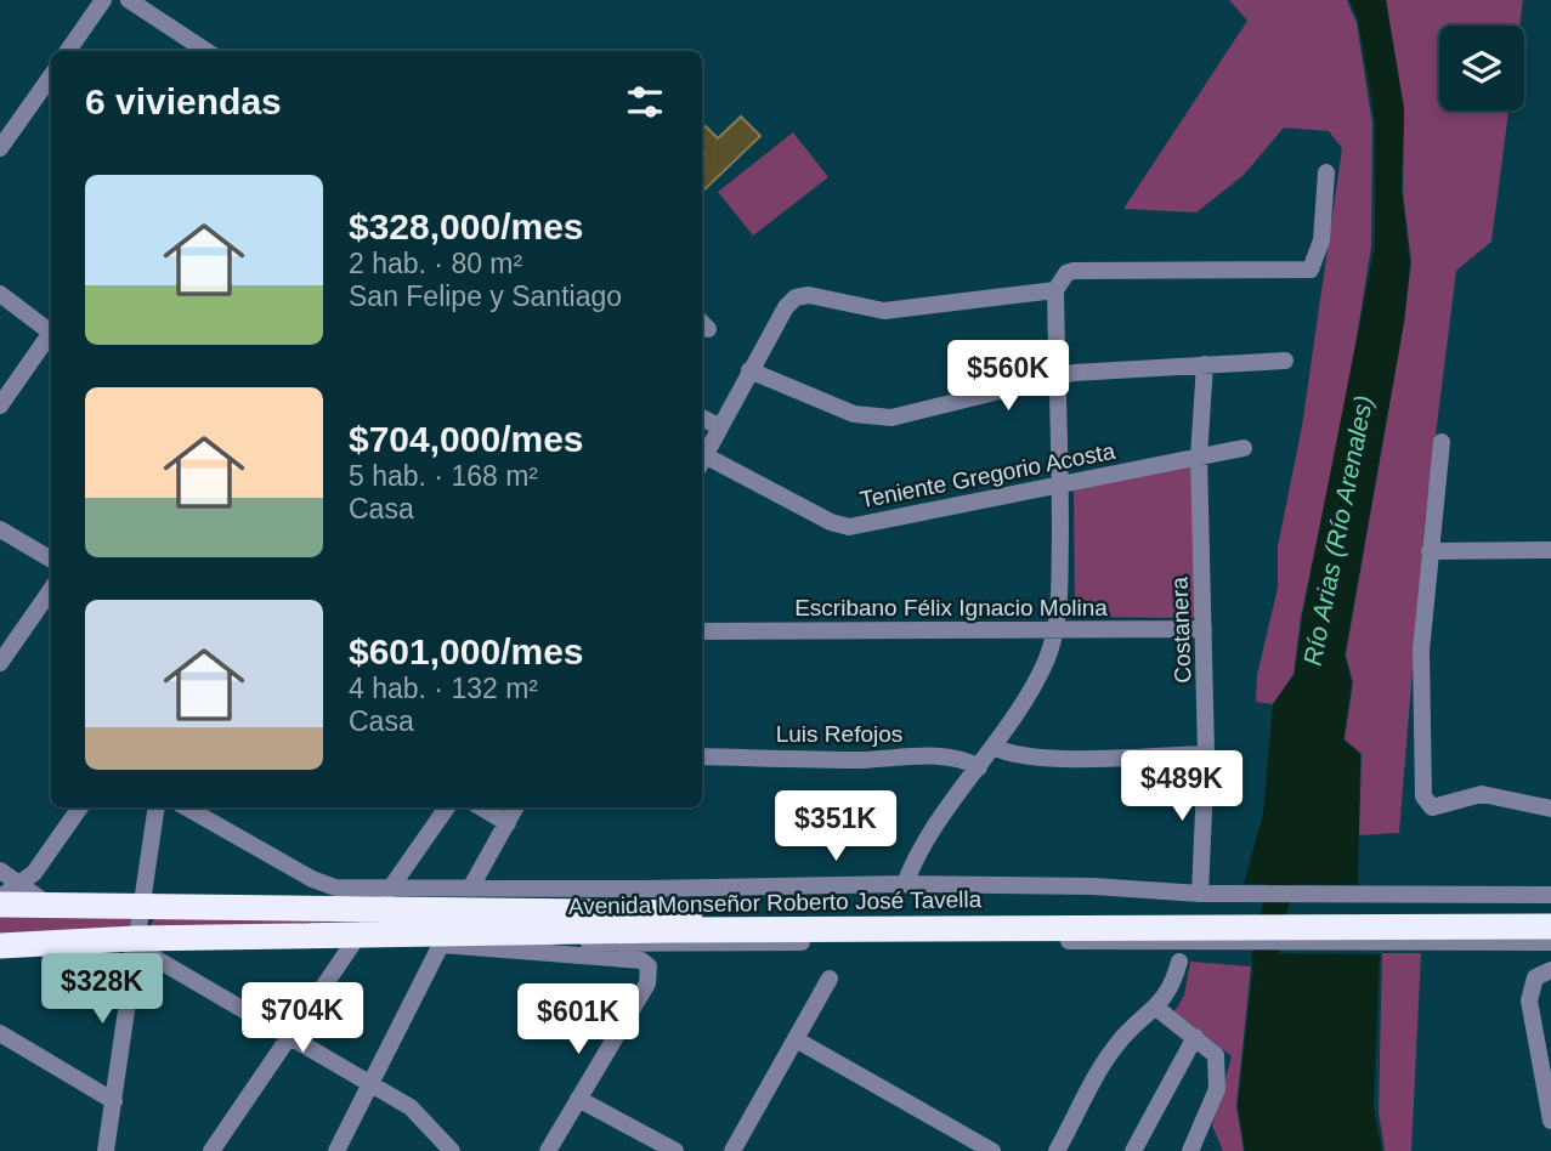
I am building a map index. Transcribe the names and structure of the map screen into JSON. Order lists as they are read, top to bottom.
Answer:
{
  "streets": {
    "highway": ["Avenida Monseñor Roberto José Tavella"],
    "street": [
      "Teniente Gregorio Acosta",
      "Escribano Félix Ignacio Molina",
      "Costanera",
      "Luis Refojos"
    ]
  },
  "crossings": [
    ["Teniente Gregorio Acosta", "Costanera"],
    ["Escribano Félix Ignacio Molina", "Costanera"],
    ["Costanera", "Avenida Monseñor Roberto José Tavella"]
  ],
  "water": ["Río Arias (Río Arenales)"],
  "page": {
    "heading": "6 viviendas",
    "list": [
      {
        "name": "$328,000/mes",
        "note": "2 hab. · 80 m² · San Felipe y Santiago"
      },
      {
        "name": "$704,000/mes",
        "note": "5 hab. · 168 m² · Casa"
      },
      {
        "name": "$601,000/mes",
        "note": "4 hab. · 132 m² · Casa"
      }
    ],
    "price": [
      "$560K",
      "$489K",
      "$351K",
      "$328K",
      "$704K",
      "$601K"
    ]
  }
}
